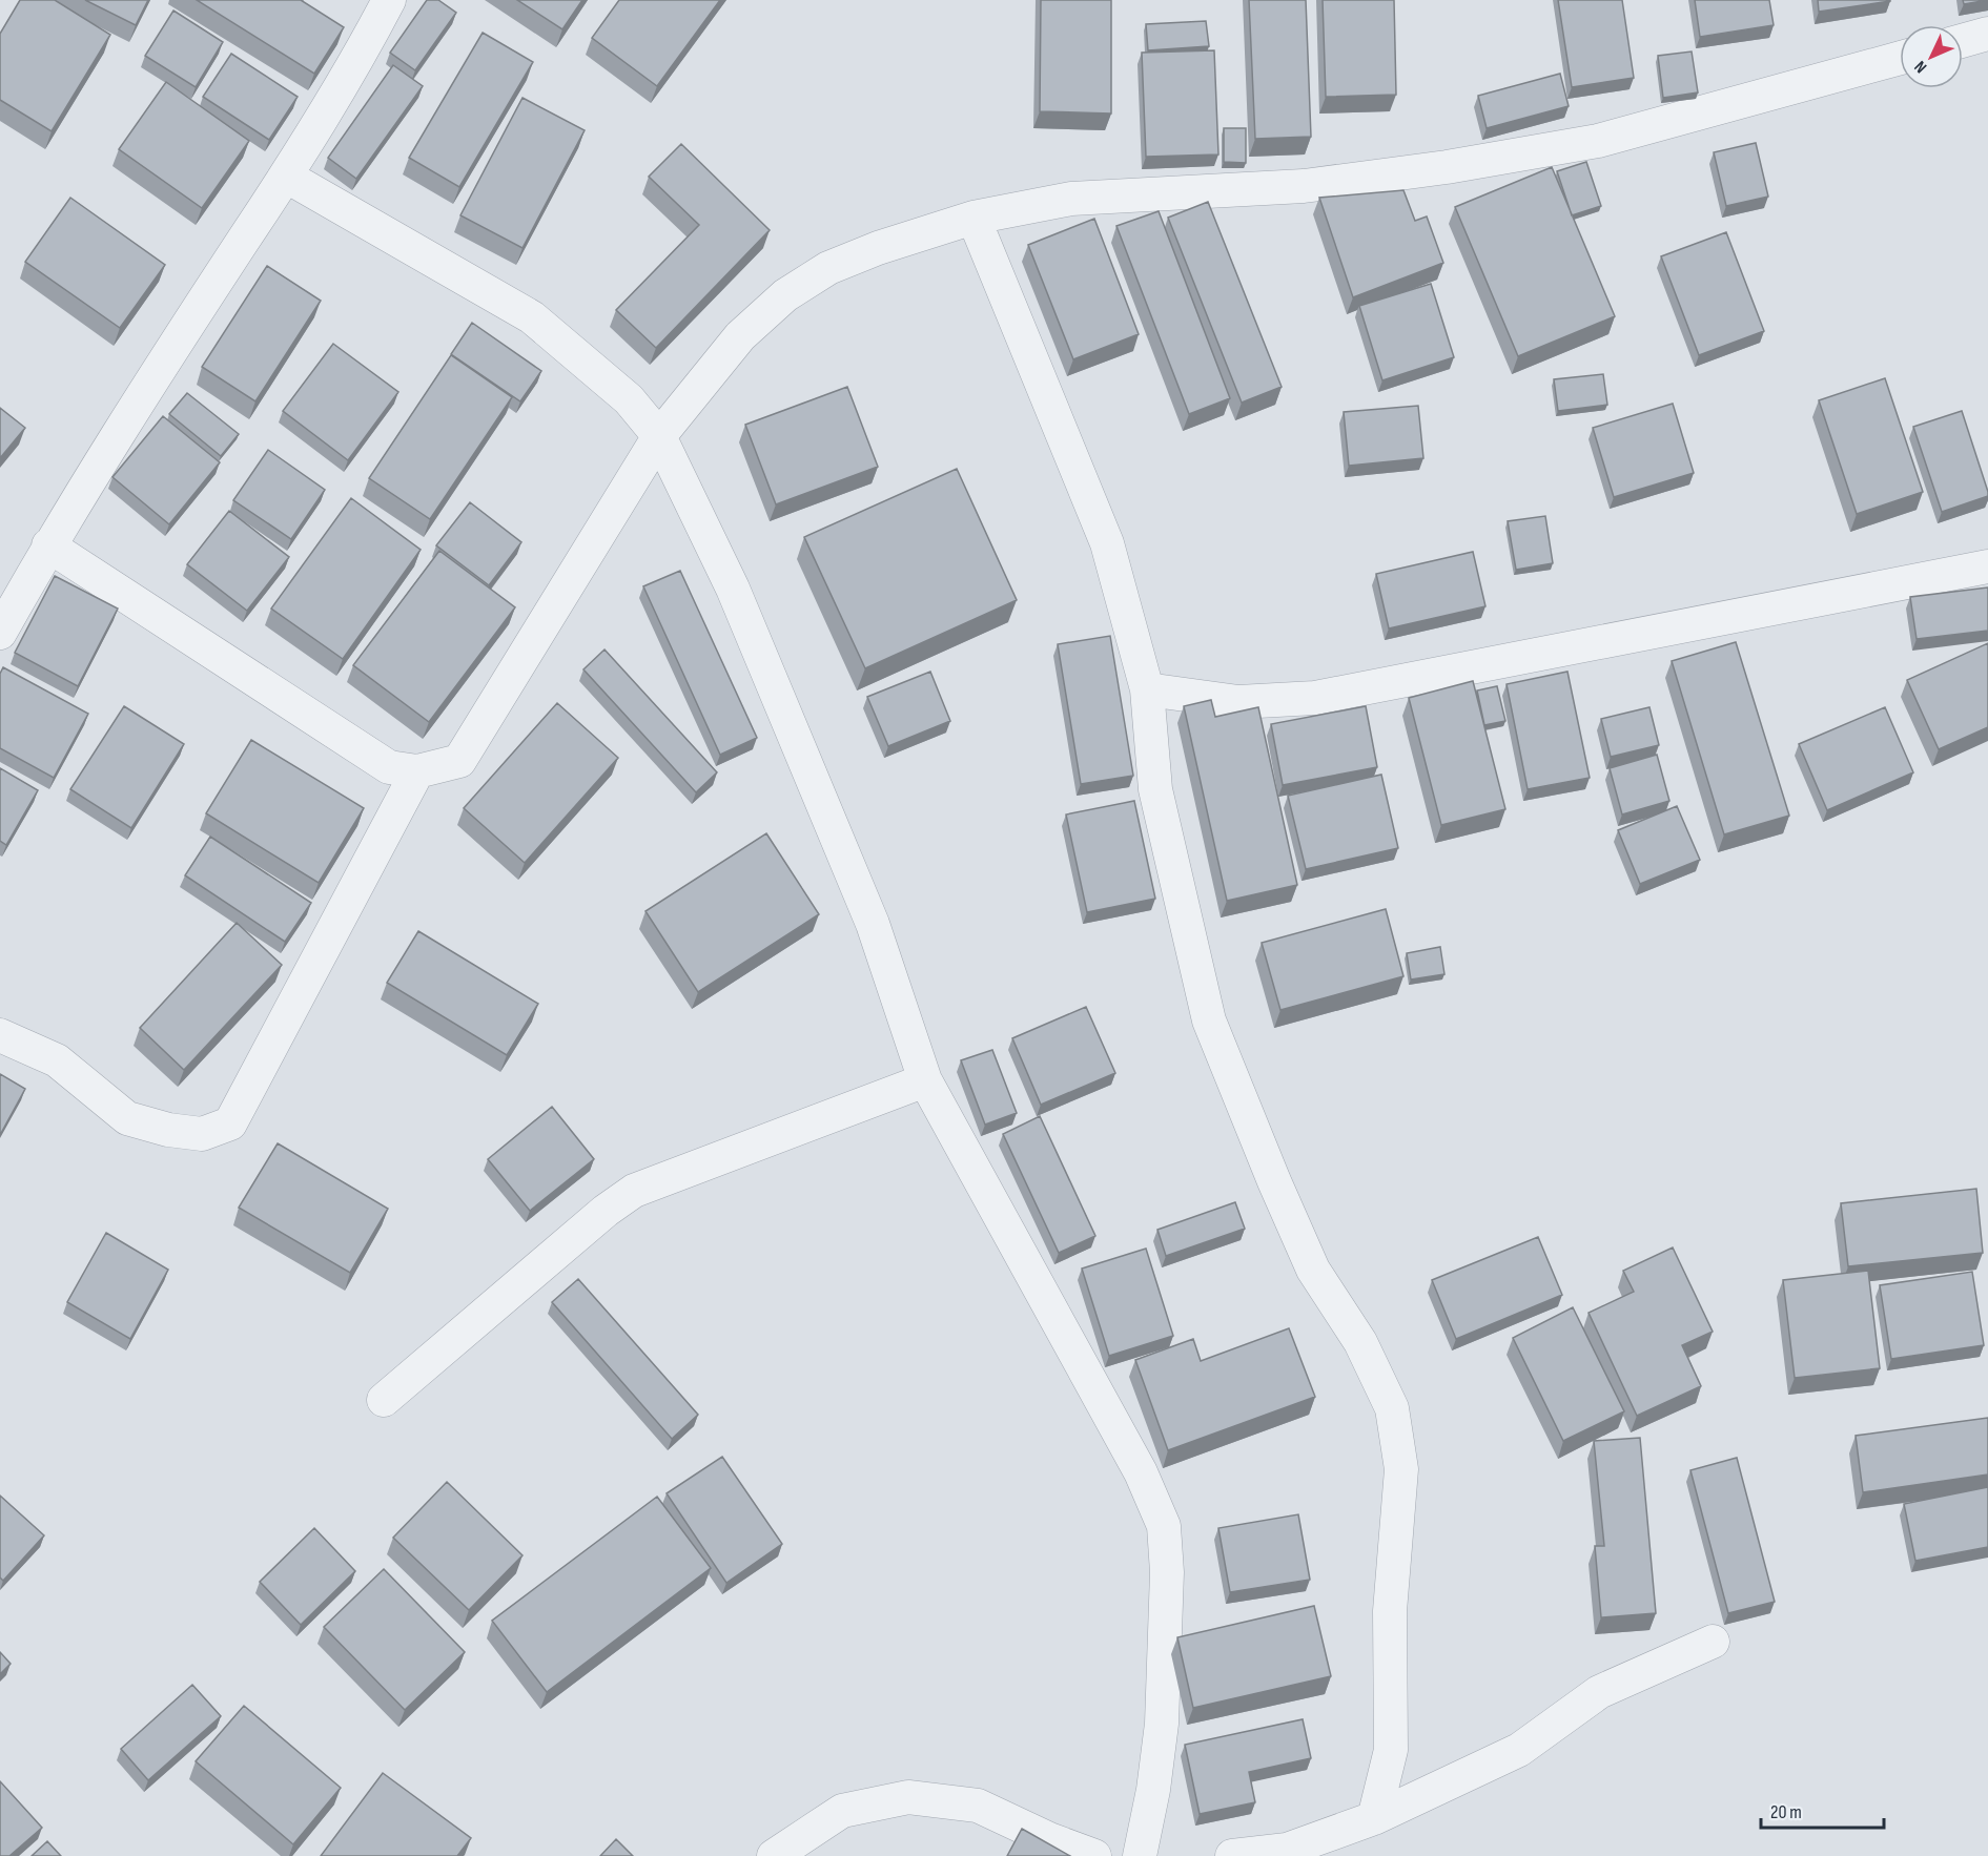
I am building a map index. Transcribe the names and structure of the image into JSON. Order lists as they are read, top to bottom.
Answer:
{
  "scale_bar": "20 m",
  "north": "bottom left"
}
